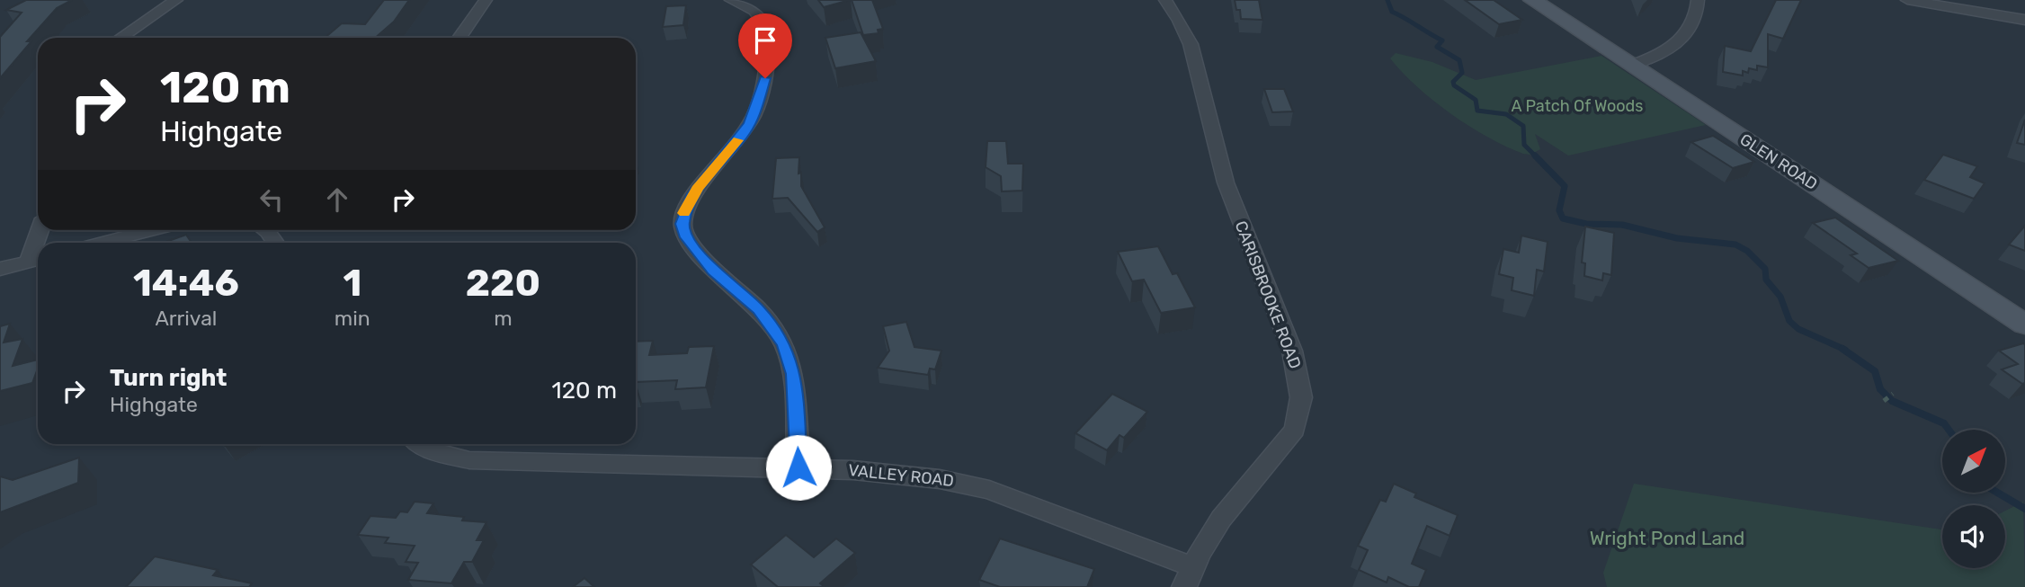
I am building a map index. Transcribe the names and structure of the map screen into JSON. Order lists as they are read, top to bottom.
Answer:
{
  "streets": {
    "street": ["GLEN ROAD", "CARISBROOKE ROAD", "VALLEY ROAD"]
  },
  "crossings": [
    ["CARISBROOKE ROAD", "VALLEY ROAD"]
  ],
  "parks": ["A Patch Of Woods", "Wright Pond Land"],
  "north": "top right",
  "page": {
    "turn": ["120 m", "Highgate"],
    "eta": [
      "14:46",
      "Arrival",
      "1",
      "min",
      "220",
      "m"
    ],
    "list": [
      {
        "name": "Turn right",
        "note": "Highgate",
        "value": "120 m"
      }
    ]
  }
}
